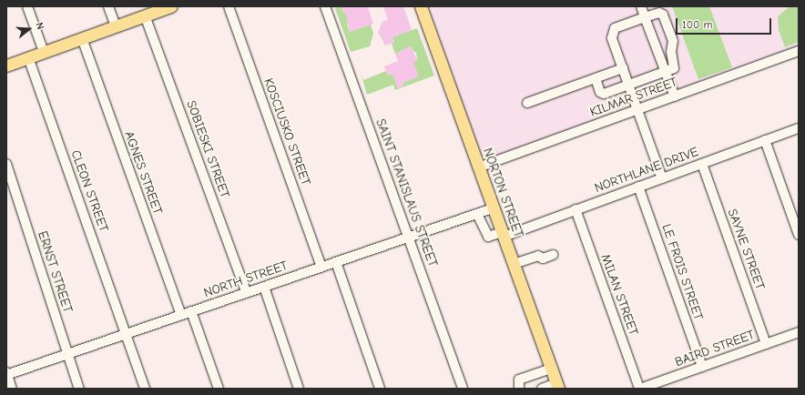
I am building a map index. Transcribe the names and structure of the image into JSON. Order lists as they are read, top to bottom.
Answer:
{
  "streets": {
    "main road": ["NORTON STREET"],
    "street": [
      "KILMAR STREET",
      "KOSCIUSKO STREET",
      "SOBIESKI STREET",
      "NORTHLANE DRIVE",
      "AGNES STREET",
      "CLEON STREET",
      "SAINT STANISLAUS STREET",
      "SAYNE STREET",
      "ERNST STREET",
      "LE FROIS STREET",
      "NORTH STREET",
      "MILAN STREET",
      "BAIRD STREET"
    ]
  },
  "crossings": [
    ["KILMAR STREET", "NORTON STREET"],
    ["KOSCIUSKO STREET", "NORTH STREET"],
    ["SOBIESKI STREET", "NORTH STREET"],
    ["NORTHLANE DRIVE", "NORTON STREET"],
    ["NORTHLANE DRIVE", "SAYNE STREET"],
    ["NORTHLANE DRIVE", "LE FROIS STREET"],
    ["NORTHLANE DRIVE", "NORTH STREET"],
    ["NORTHLANE DRIVE", "MILAN STREET"],
    ["AGNES STREET", "NORTH STREET"],
    ["CLEON STREET", "NORTH STREET"],
    ["SAINT STANISLAUS STREET", "NORTH STREET"],
    ["NORTON STREET", "NORTH STREET"],
    ["SAYNE STREET", "BAIRD STREET"],
    ["ERNST STREET", "NORTH STREET"],
    ["LE FROIS STREET", "BAIRD STREET"],
    ["MILAN STREET", "BAIRD STREET"]
  ],
  "scale_bar": "100 m",
  "north": "right"
}
